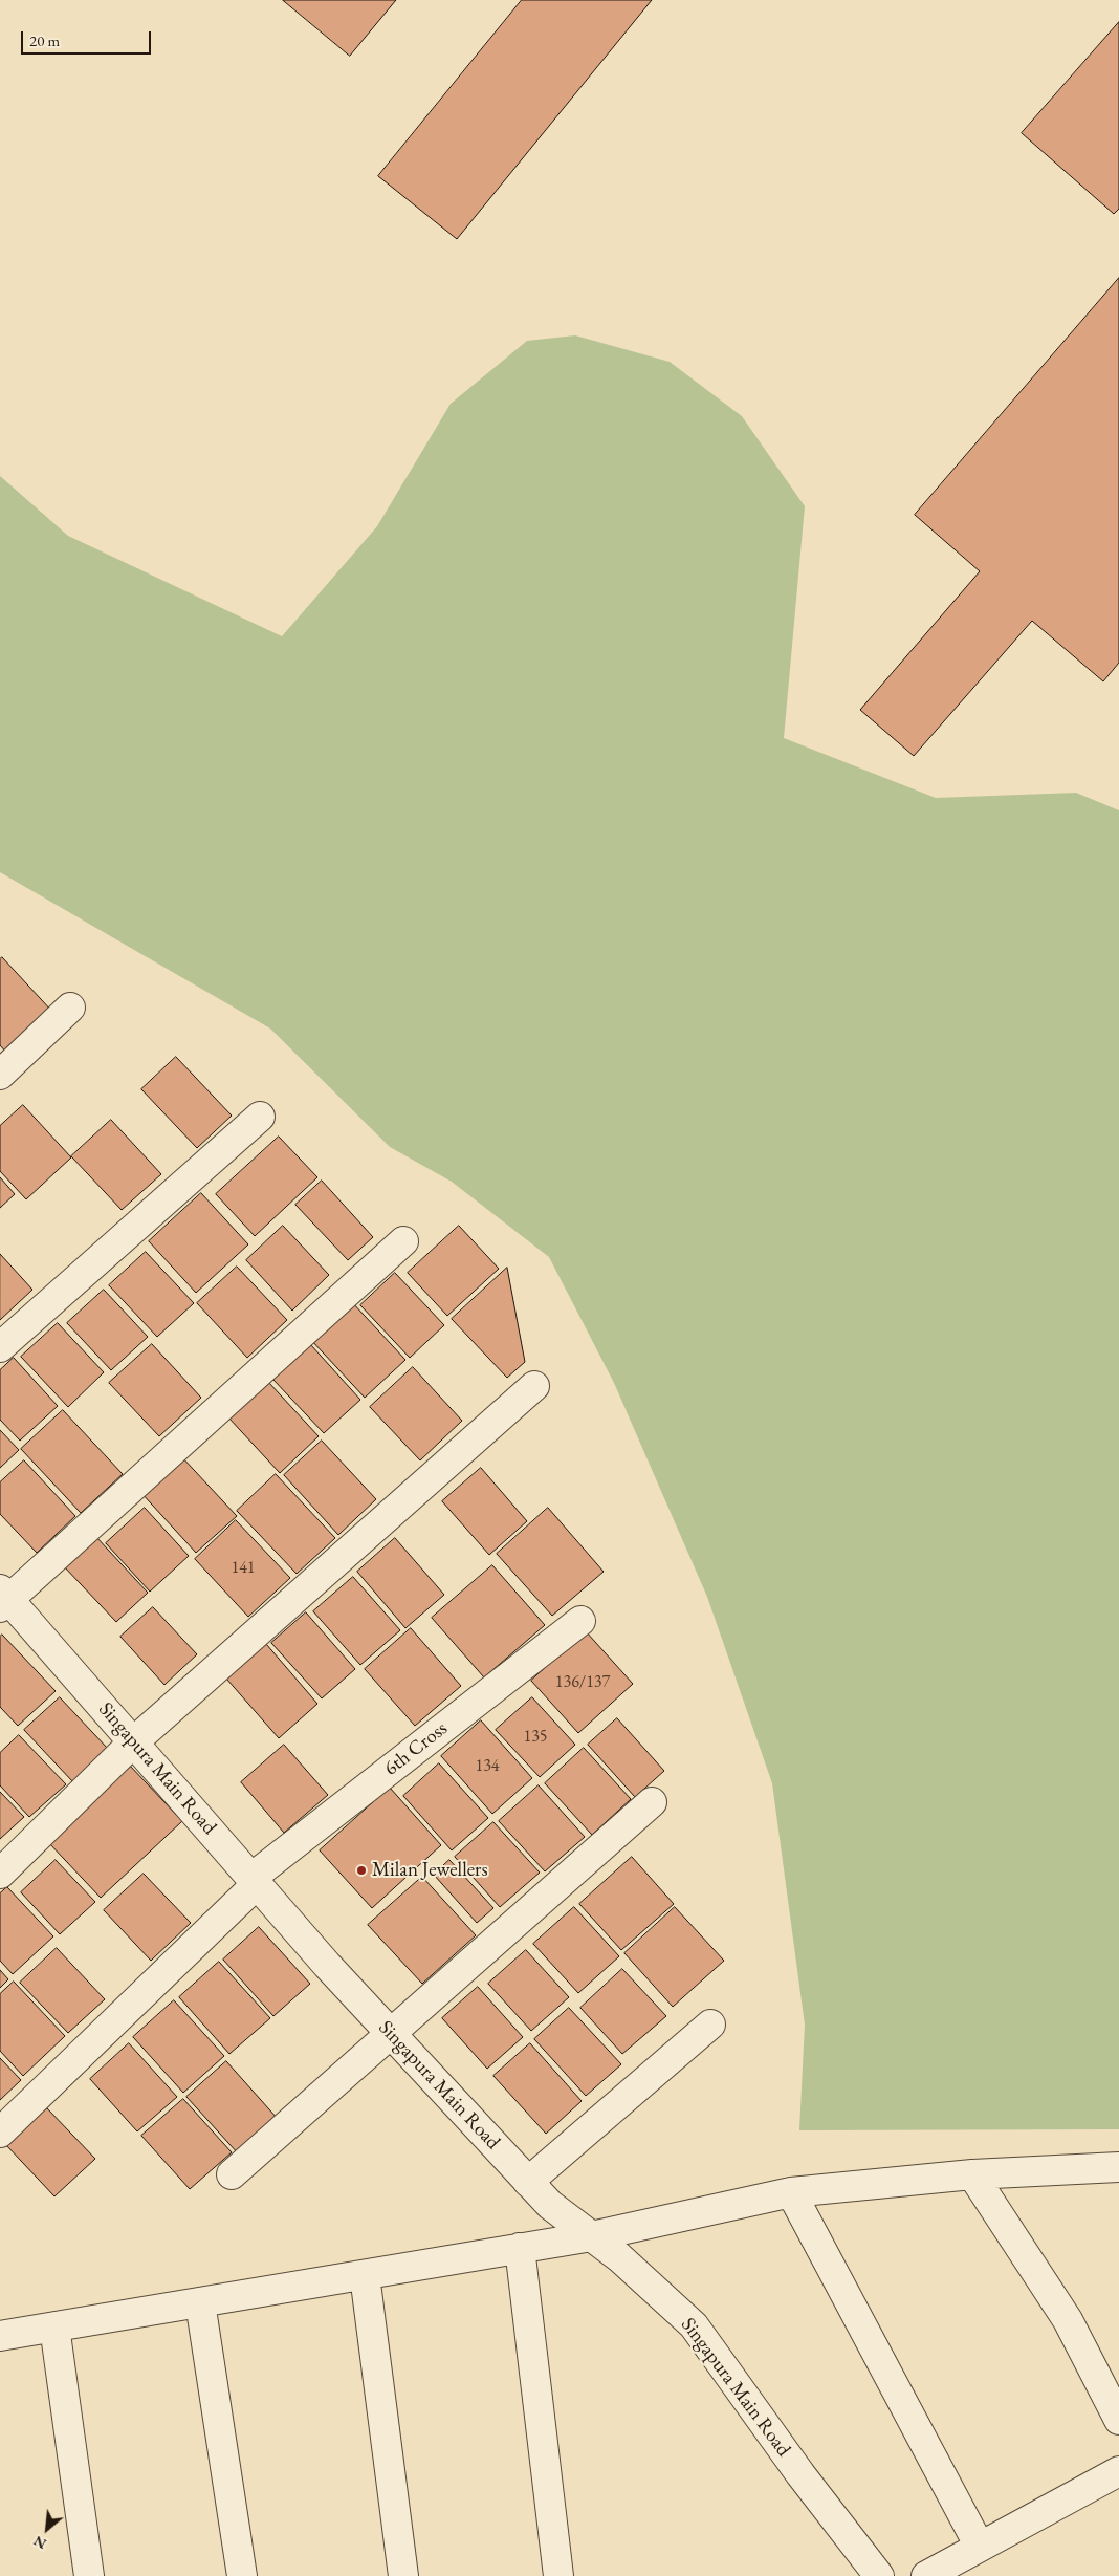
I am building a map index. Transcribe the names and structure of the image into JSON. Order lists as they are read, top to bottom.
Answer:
{
  "streets": {
    "street": ["6th Cross", "Singapura Main Road"]
  },
  "crossings": [
    ["6th Cross", "Singapura Main Road"]
  ],
  "places": ["Milan Jewellers"],
  "house_numbers": [
    "141",
    "136/137",
    "135",
    "134"
  ],
  "scale_bar": "20 m",
  "north": "bottom left"
}
